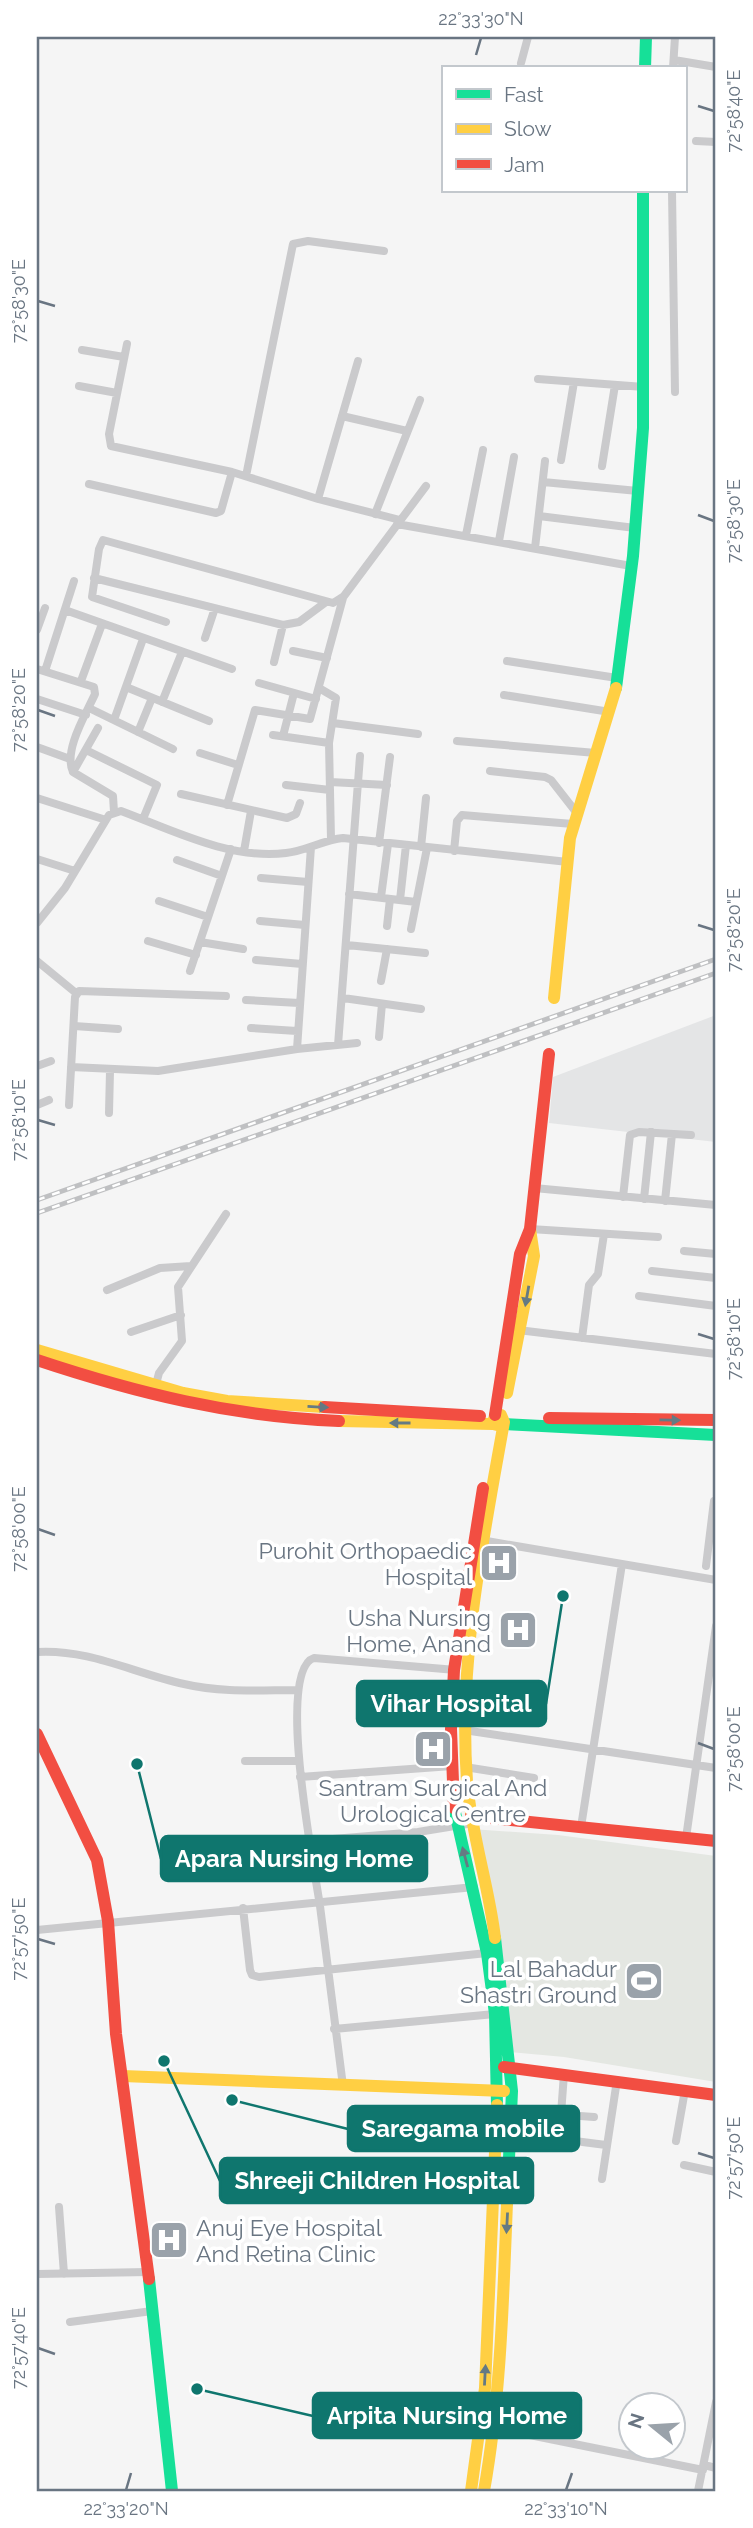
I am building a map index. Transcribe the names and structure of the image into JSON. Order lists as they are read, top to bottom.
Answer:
{
  "places": {
    "hospital": [
      "Purohit Orthopaedic Hospital",
      "Usha Nursing Home, Anand",
      "Santram Surgical And Urological Centre",
      "Anuj Eye Hospital And Retina Clinic"
    ],
    "other": [
      "Vihar Hospital",
      "Apara Nursing Home",
      "Shreeji Children Hospital",
      "Saregama mobile",
      "Arpita Nursing Home"
    ],
    "sports": ["Lal Bahadur Shastri Ground"]
  },
  "legend": ["Fast", "Slow", "Jam"],
  "north": "left",
  "coordinates": [
    "22°33'30\"N",
    "72°58'40\"E",
    "72°58'30\"E",
    "72°58'20\"E",
    "72°58'10\"E",
    "72°58'00\"E",
    "72°57'50\"E",
    "72°57'40\"E",
    "22°33'20\"N",
    "22°33'10\"N"
  ]
}
